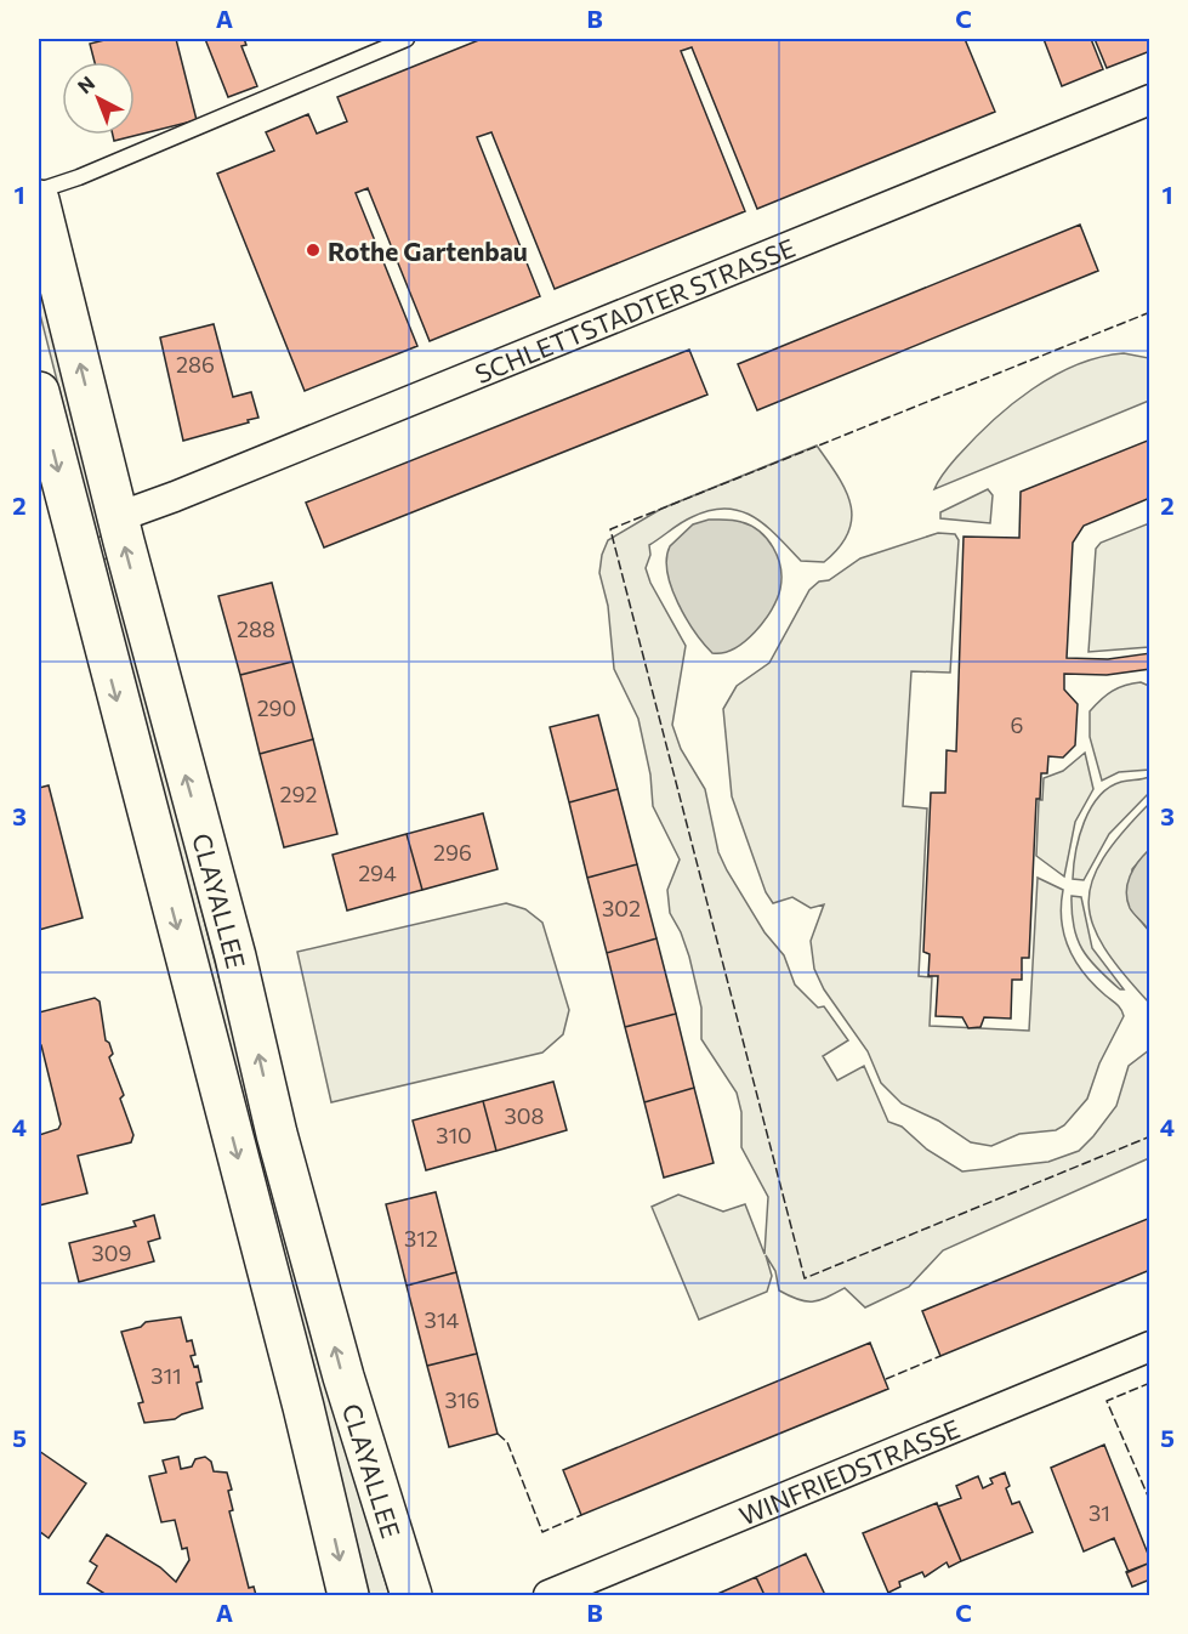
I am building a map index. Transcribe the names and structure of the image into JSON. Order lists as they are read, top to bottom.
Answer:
{
  "streets": {
    "main road": ["CLAYALLEE"],
    "street": ["SCHLETTSTADTER STRASSE", "WINFRIEDSTRASSE"]
  },
  "crossings": [
    ["SCHLETTSTADTER STRASSE", "CLAYALLEE"]
  ],
  "places": ["Rothe Gartenbau"],
  "house_numbers": [
    "286",
    "288",
    "290",
    "6",
    "292",
    "296",
    "294",
    "302",
    "308",
    "310",
    "312",
    "309",
    "314",
    "311",
    "316",
    "31"
  ],
  "north": "top left",
  "grid": {
    "columns": ["A", "B", "C"],
    "rows": [
      "1",
      "2",
      "3",
      "4",
      "5"
    ]
  }
}
